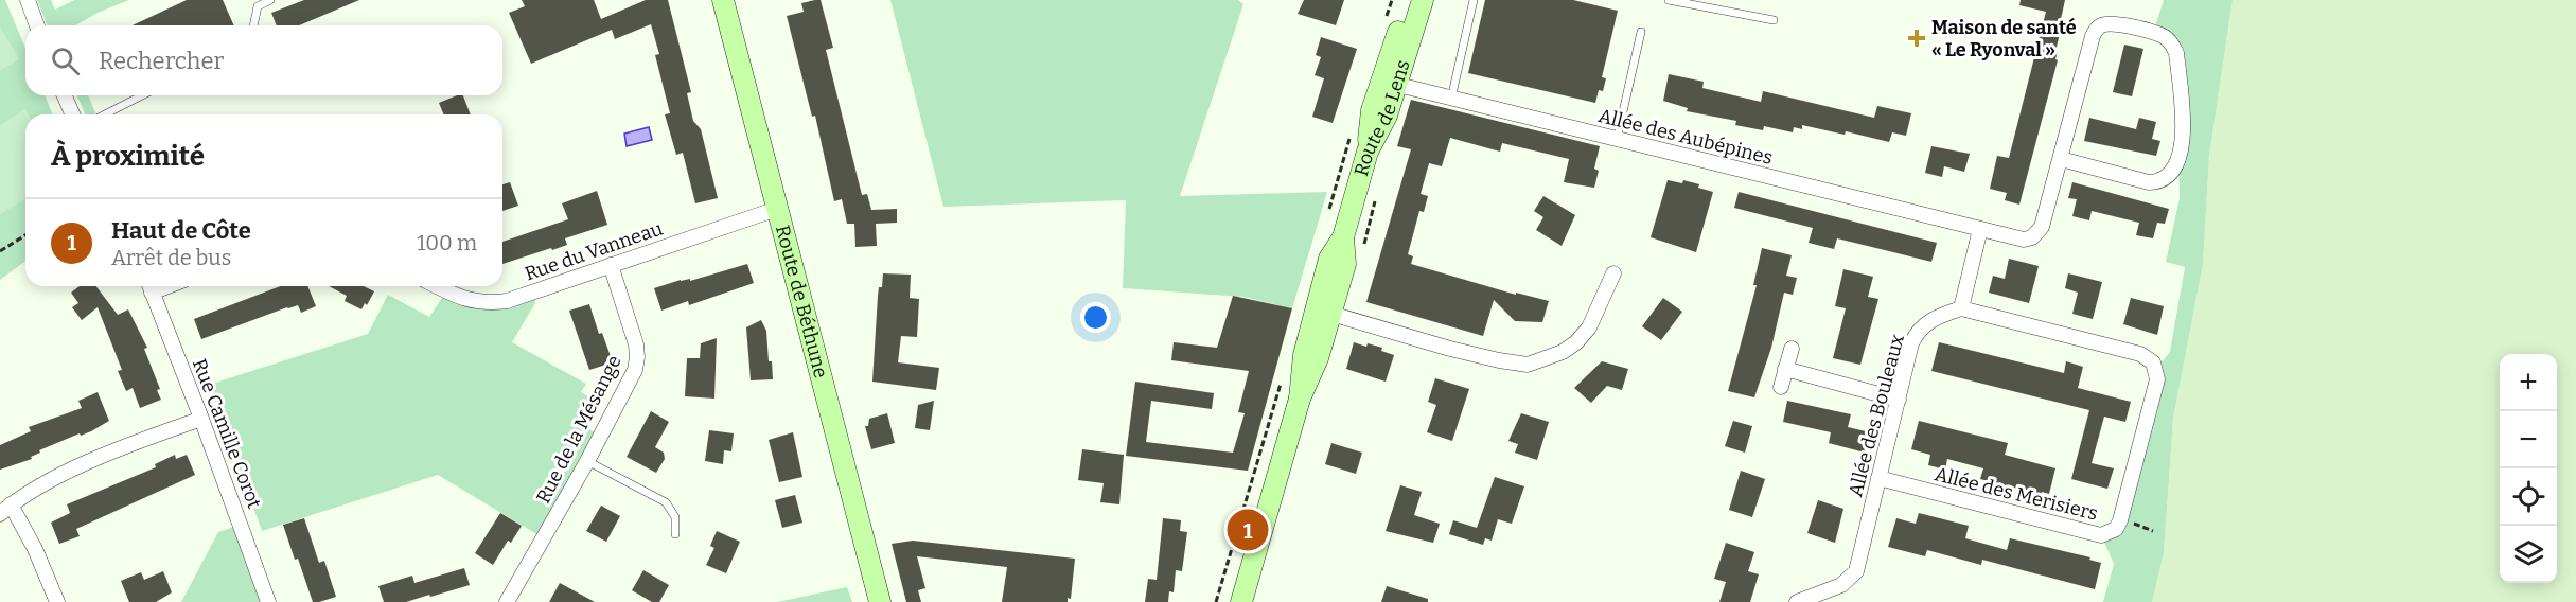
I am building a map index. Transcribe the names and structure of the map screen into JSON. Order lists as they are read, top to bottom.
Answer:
{
  "streets": {
    "main road": ["Route de Lens", "Route de Béthune"],
    "street": [
      "Allée des Aubépines",
      "Rue du Vanneau",
      "Allée des Bouleaux",
      "Rue de la Mésange",
      "Rue Camille Corot",
      "Allée des Merisiers"
    ]
  },
  "crossings": [
    ["Route de Lens", "Allée des Aubépines"],
    ["Rue du Vanneau", "Route de Béthune"],
    ["Rue du Vanneau", "Rue de la Mésange"],
    ["Allée des Bouleaux", "Allée des Merisiers"]
  ],
  "places": {
    "health": ["Maison de santé « Le Ryonval »"]
  },
  "page": {
    "search": "Rechercher",
    "heading": "À proximité",
    "list": [
      {
        "mark": "1",
        "name": "Haut de Côte",
        "note": "Arrêt de bus",
        "value": "100 m"
      }
    ],
    "map_buttons": ["+", "−"],
    "pins": "1"
  }
}
